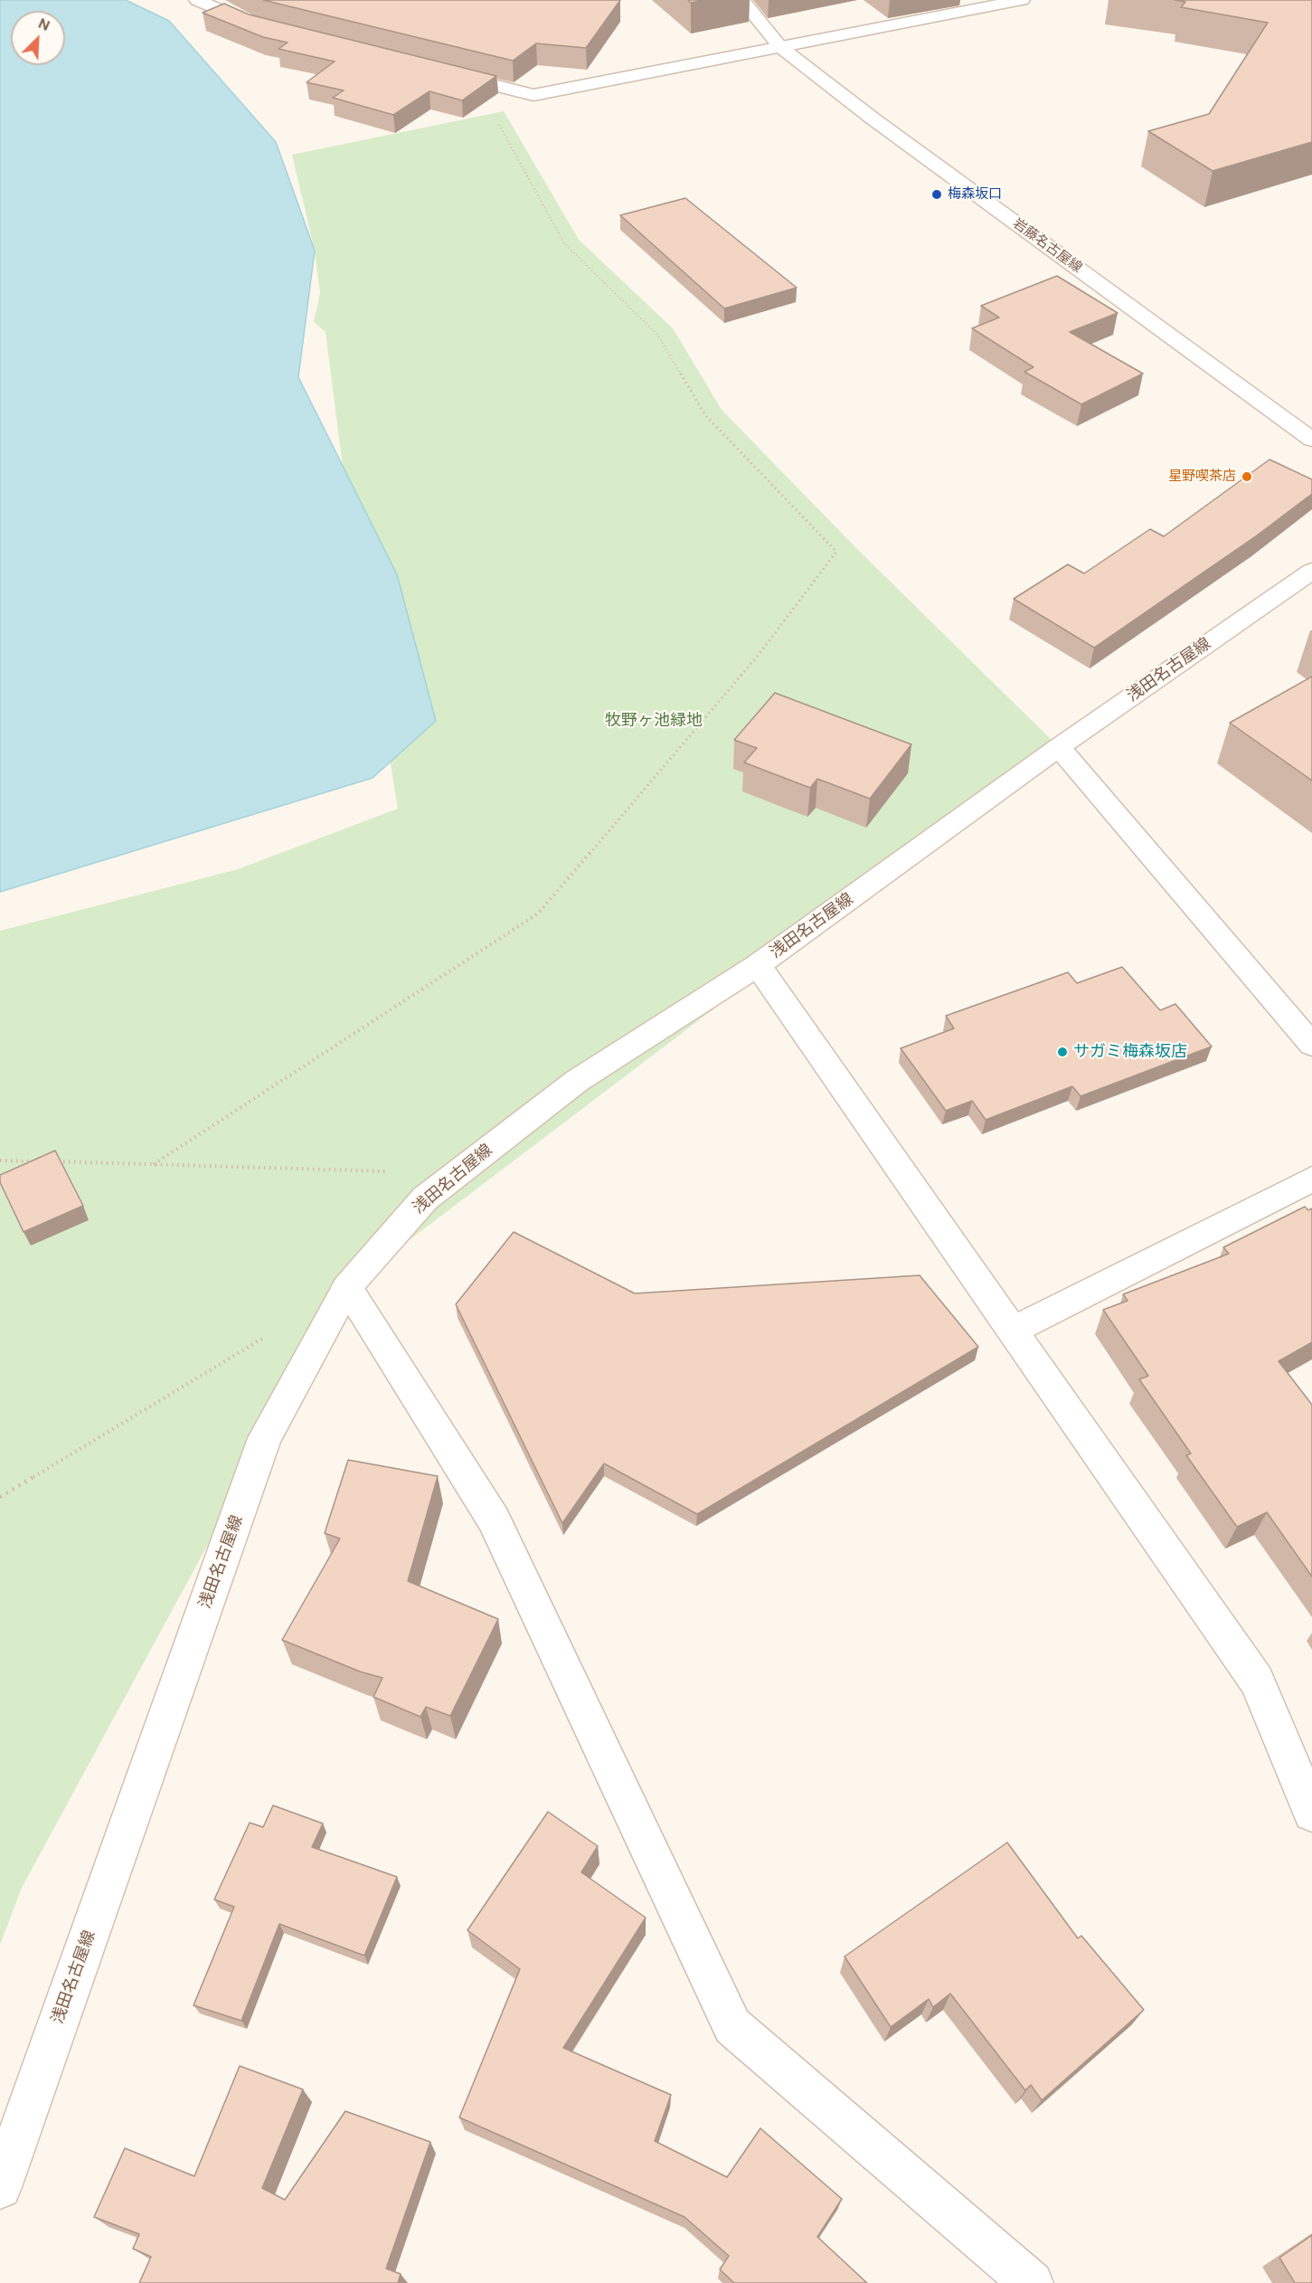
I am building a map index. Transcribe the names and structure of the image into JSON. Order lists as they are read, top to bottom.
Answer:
{
  "streets": {
    "street": ["岩藤名古屋線", "浅田名古屋線"]
  },
  "parks": ["牧野ヶ池緑地"],
  "places": ["梅森坂口", "星野喫茶店", "サガミ梅森坂店"],
  "north": "top right"
}
